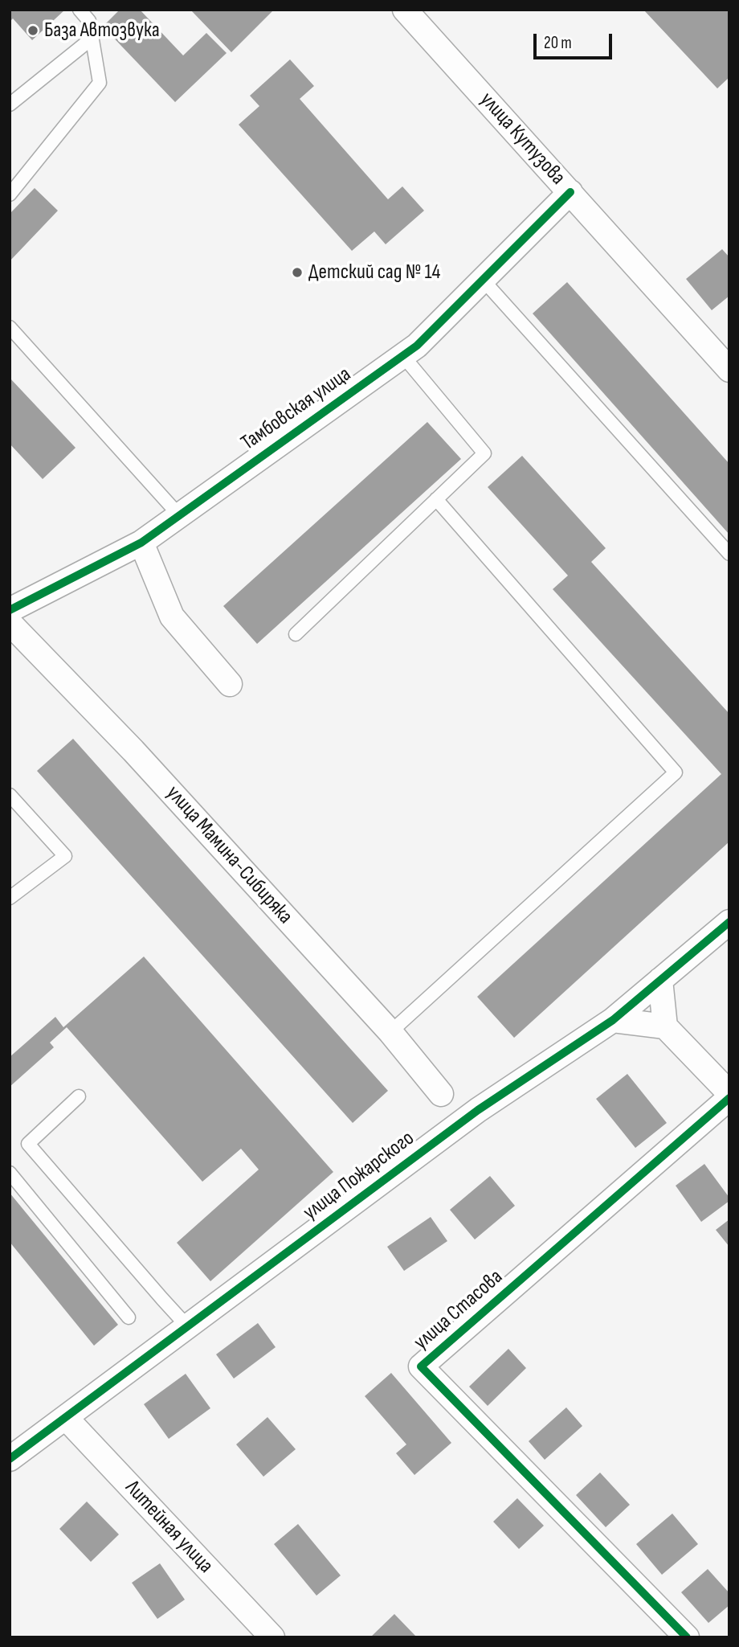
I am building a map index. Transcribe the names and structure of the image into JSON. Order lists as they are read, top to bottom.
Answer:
{
  "streets": {
    "street": [
      "улица Кутузова",
      "Тамбовская улица",
      "улица Мамина-Сибиряка",
      "улица Пожарского",
      "улица Стасова",
      "Литейная улица"
    ]
  },
  "crossings": [
    ["улица Кутузова", "Тамбовская улица"],
    ["улица Пожарского", "Литейная улица"]
  ],
  "places": ["База Автозвука", "Детский сад № 14"],
  "scale_bar": "20 m"
}
